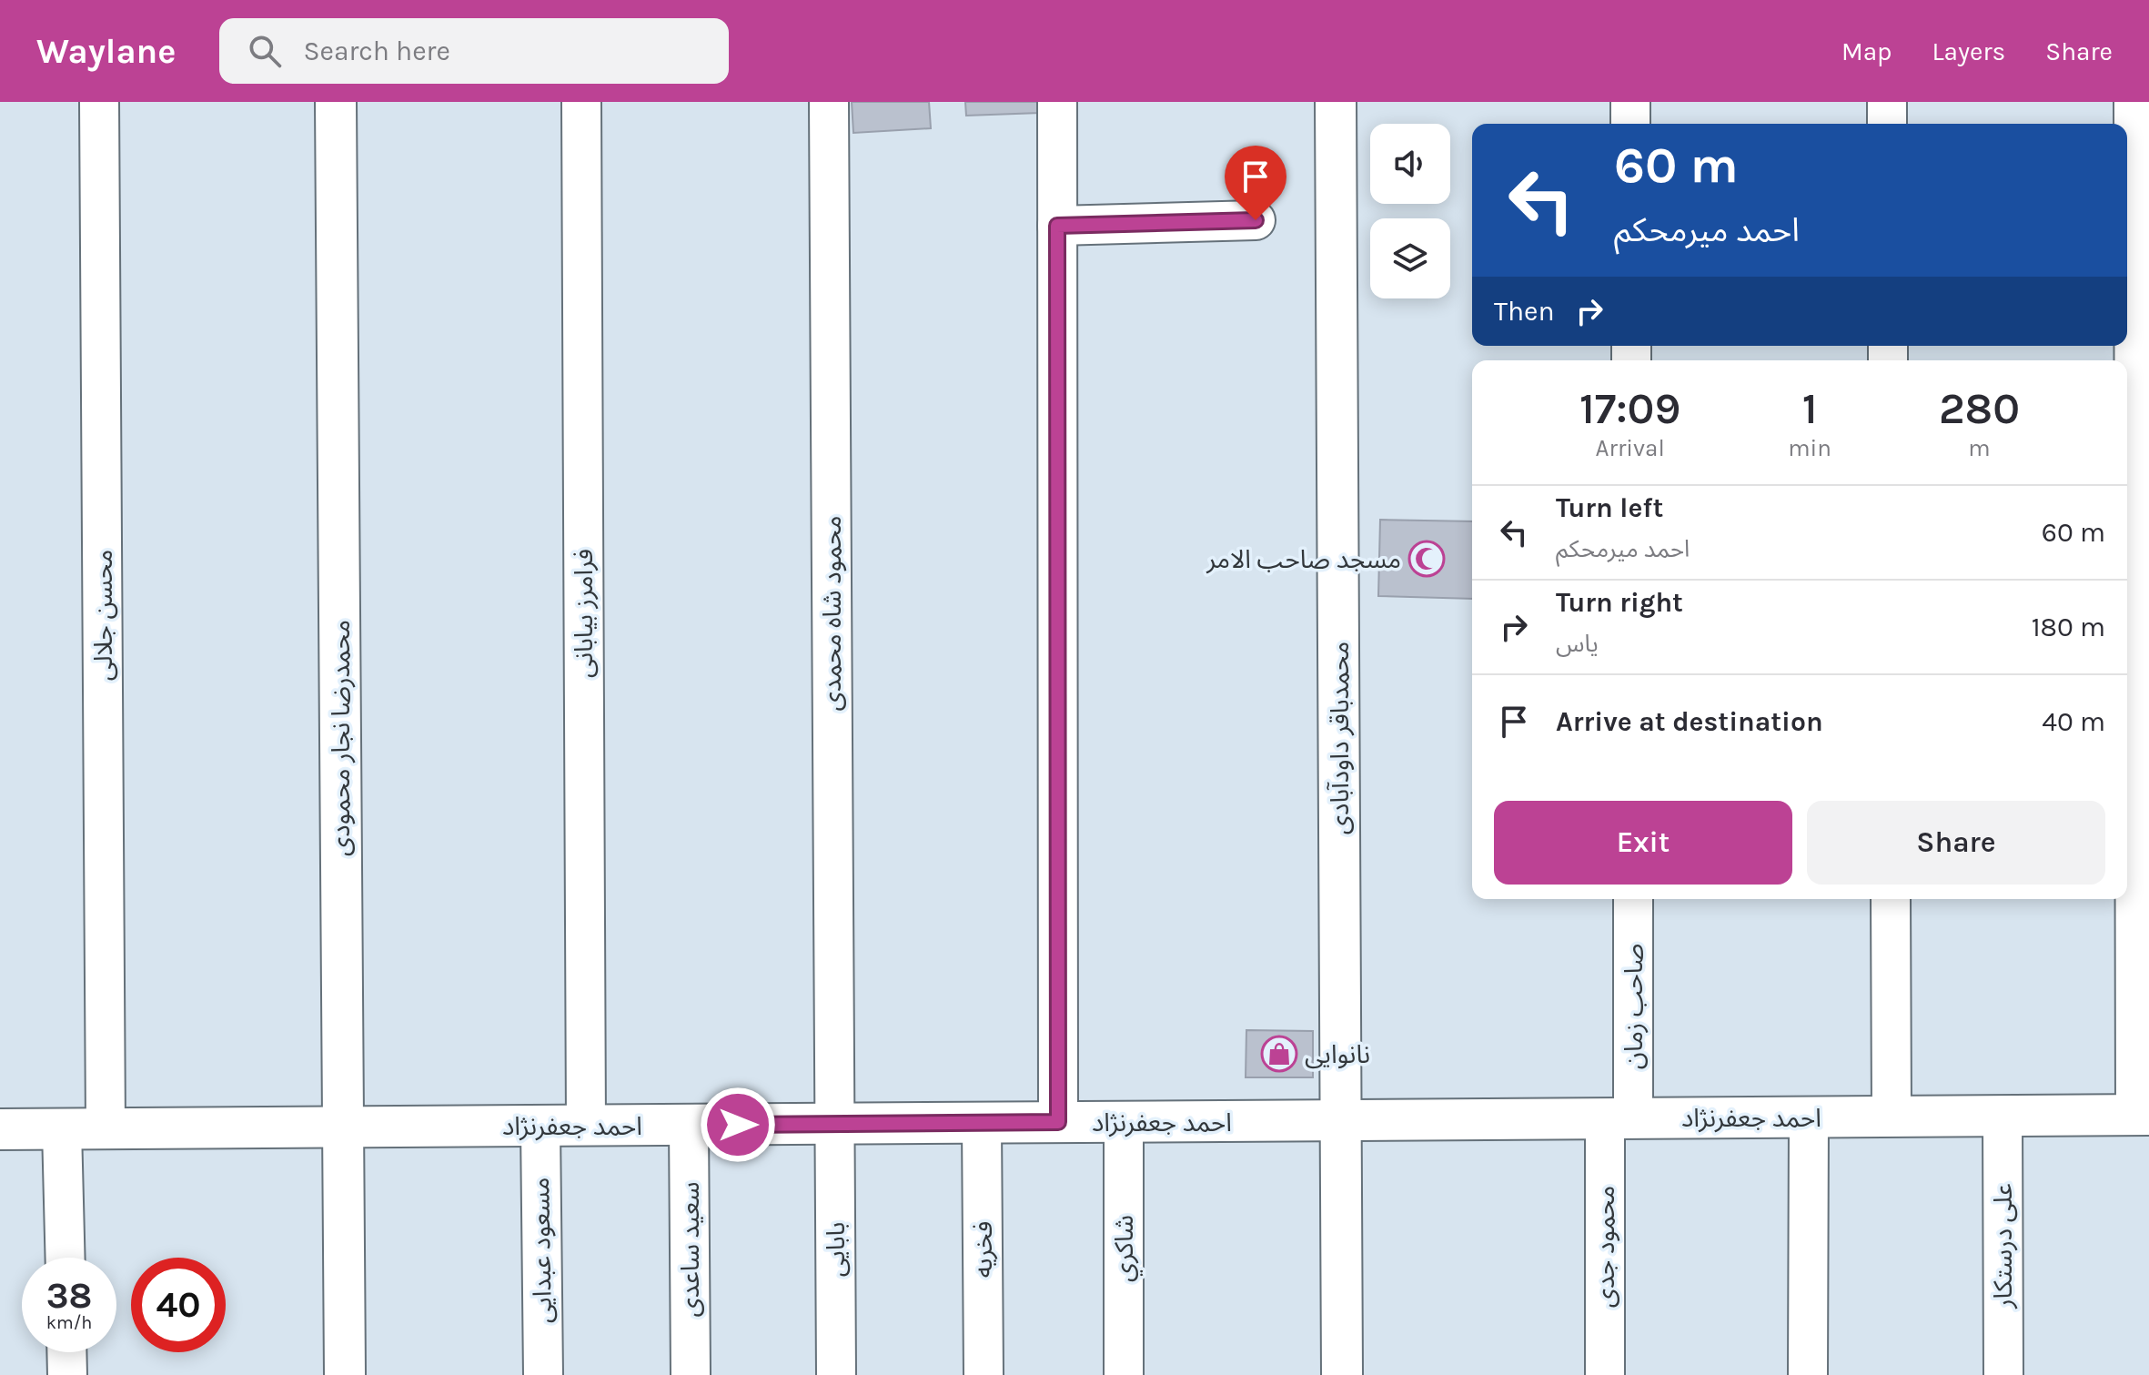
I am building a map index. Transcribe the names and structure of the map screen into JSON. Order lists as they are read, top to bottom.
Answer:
{
  "streets": {
    "street": [
      "فرامرز بیابانی",
      "محمود شاه محمدی",
      "محسن جلالی",
      "محمدرضا نجار محمودی",
      "محمدباقر داودآبادی",
      "صاحب زمان",
      "احمد جعفرنژاد",
      "علی درستکار",
      "محمود جدی",
      "شاكري",
      "سعید ساعدی",
      "بابایی",
      "فخریه",
      "مسعود عبدایی"
    ]
  },
  "crossings": [
    ["فرامرز بیابانی", "احمد جعفرنژاد"],
    ["محمود شاه محمدی", "احمد جعفرنژاد"],
    ["محمود شاه محمدی", "بابایی"],
    ["محسن جلالی", "احمد جعفرنژاد"],
    ["محمدرضا نجار محمودی", "احمد جعفرنژاد"],
    ["محمدباقر داودآبادی", "احمد جعفرنژاد"],
    ["صاحب زمان", "احمد جعفرنژاد"],
    ["صاحب زمان", "محمود جدی"],
    ["احمد جعفرنژاد", "علی درستکار"],
    ["احمد جعفرنژاد", "محمود جدی"],
    ["احمد جعفرنژاد", "شاكري"],
    ["احمد جعفرنژاد", "سعید ساعدی"],
    ["احمد جعفرنژاد", "بابایی"],
    ["احمد جعفرنژاد", "فخریه"],
    ["احمد جعفرنژاد", "مسعود عبدایی"]
  ],
  "places": {
    "mosque": ["مسجد صاحب الامر"],
    "shop": ["نانوایی"]
  },
  "page": {
    "header": "Waylane",
    "search": "Search here",
    "nav": ["Map", "Layers", "Share"],
    "turn": ["60 m", "احمد میرمحکم"],
    "then": "Then",
    "eta": [
      "17:09",
      "Arrival",
      "1",
      "min",
      "280",
      "m"
    ],
    "list": [
      {
        "name": "Turn left",
        "note": "احمد میرمحکم",
        "value": "60 m"
      },
      {
        "name": "Turn right",
        "note": "یاس",
        "value": "180 m"
      },
      {
        "name": "Arrive at destination",
        "value": "40 m"
      }
    ],
    "buttons": ["Exit", "Share"],
    "speed": "38 km/h",
    "limit": "40"
  }
}
